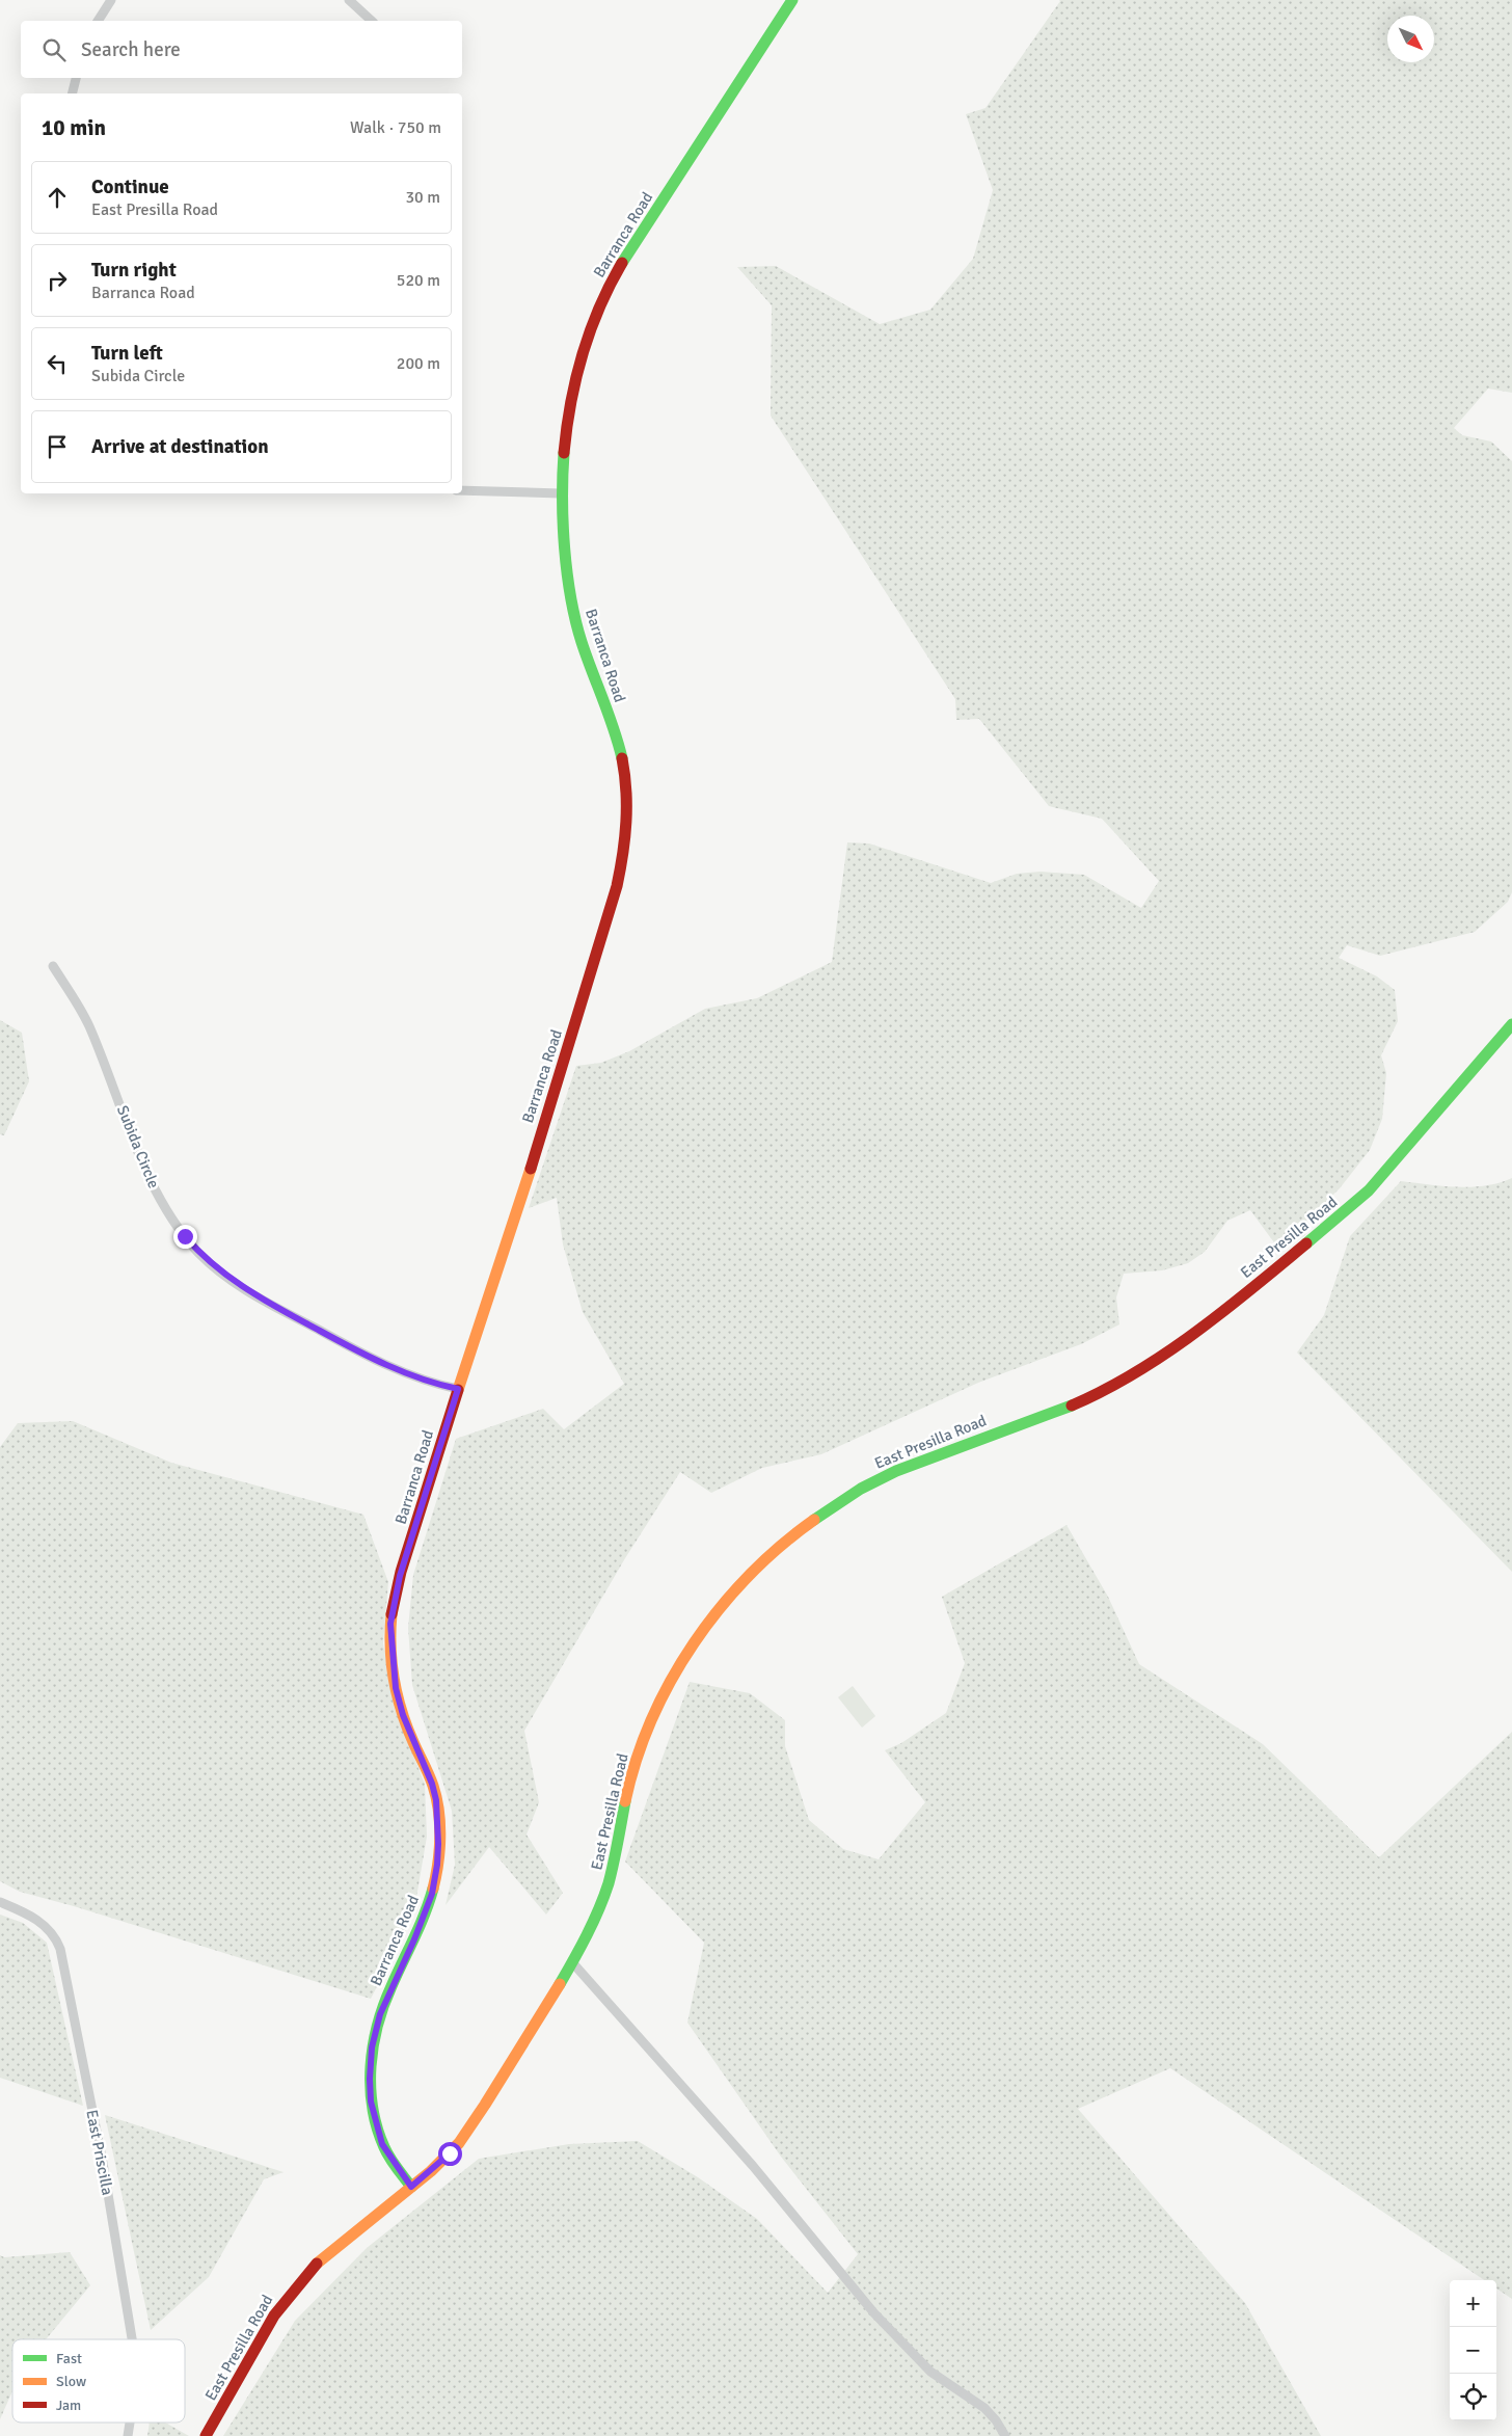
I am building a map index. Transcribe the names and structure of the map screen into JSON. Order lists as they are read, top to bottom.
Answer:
{
  "streets": {
    "street": [
      "Barranca Road",
      "Subida Circle",
      "East Presilla Road",
      "East Priscilla"
    ]
  },
  "crossings": [
    ["Barranca Road", "Subida Circle"],
    ["Barranca Road", "East Presilla Road"]
  ],
  "legend": ["Fast", "Slow", "Jam"],
  "north": "bottom right",
  "page": {
    "search": "Search here",
    "heading": ["10 min", "Walk · 750 m"],
    "list": [
      ["Continue", "East Presilla Road", "30 m"],
      ["Turn right", "Barranca Road", "520 m"],
      ["Turn left", "Subida Circle", "200 m"],
      "Arrive at destination"
    ],
    "map_buttons": ["+", "−"]
  }
}
